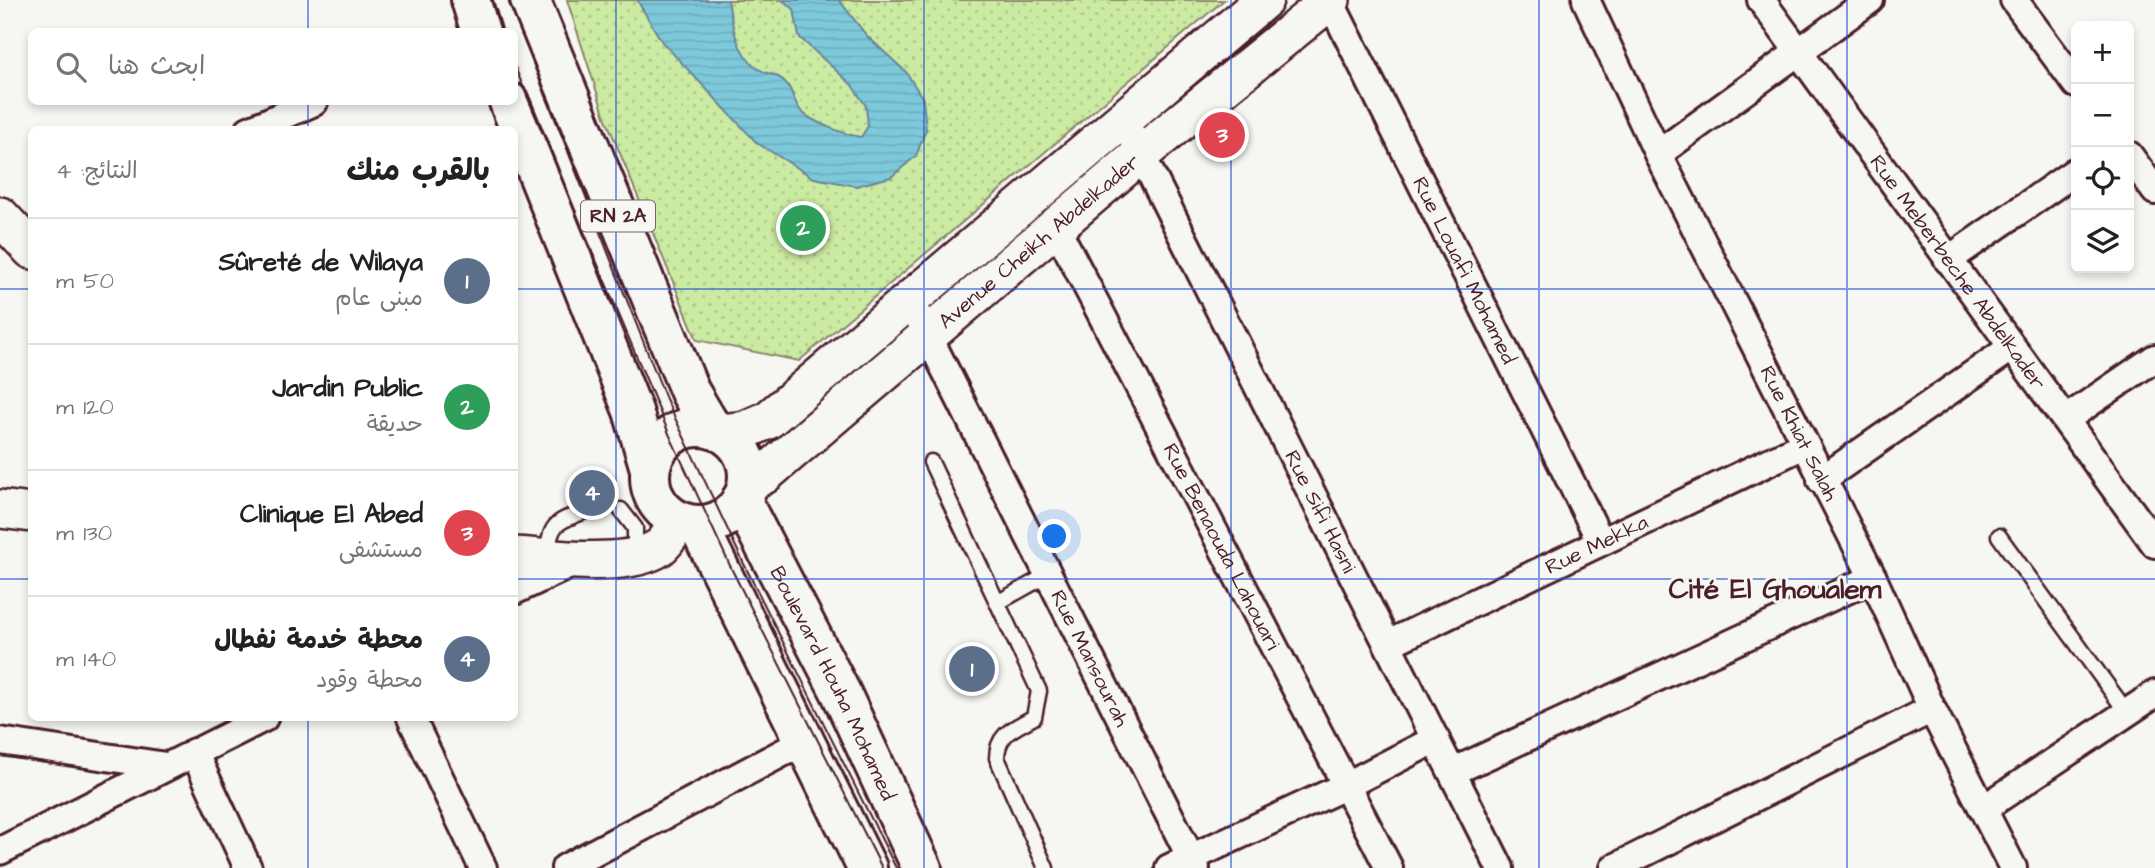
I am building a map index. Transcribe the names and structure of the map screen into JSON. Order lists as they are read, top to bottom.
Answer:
{
  "streets": {
    "main road": ["RN 2A", "Avenue Cheikh Abdelkader", "Boulevard Houha Mohamed"],
    "street": [
      "Rue Louafi Mohamed",
      "Rue Meberbeche Abdelkader",
      "Rue Khiat Salah",
      "Rue Sifi Hasni",
      "Rue Mekka",
      "Rue Benaouda Lahouari",
      "Rue Mansourah"
    ]
  },
  "crossings": [
    ["RN 2A", "Avenue Cheikh Abdelkader"],
    ["RN 2A", "Boulevard Houha Mohamed"],
    ["Avenue Cheikh Abdelkader", "Rue Louafi Mohamed"],
    ["Avenue Cheikh Abdelkader", "Rue Sifi Hasni"],
    ["Avenue Cheikh Abdelkader", "Rue Benaouda Lahouari"],
    ["Avenue Cheikh Abdelkader", "Rue Mansourah"],
    ["Avenue Cheikh Abdelkader", "Boulevard Houha Mohamed"],
    ["Rue Louafi Mohamed", "Rue Mekka"],
    ["Rue Khiat Salah", "Rue Mekka"],
    ["Rue Sifi Hasni", "Rue Mekka"]
  ],
  "districts": ["Cité El Ghoualem"],
  "page": {
    "map_buttons": ["+", "−"],
    "search": "ابحث هنا",
    "pins": [
      "3",
      "2",
      "4",
      "1"
    ],
    "heading": ["بالقرب منك", "النتائج: 4"],
    "list": [
      {
        "mark": "1",
        "name": "Sûreté de Wilaya",
        "note": "مبنى عام",
        "value": "50 m"
      },
      {
        "mark": "2",
        "name": "Jardin Public",
        "note": "حديقة",
        "value": "120 m"
      },
      {
        "mark": "3",
        "name": "Clinique El Abed",
        "note": "مستشفى",
        "value": "130 m"
      },
      {
        "mark": "4",
        "name": "محطة خدمة نفطال",
        "note": "محطة وقود",
        "value": "140 m"
      }
    ]
  }
}
